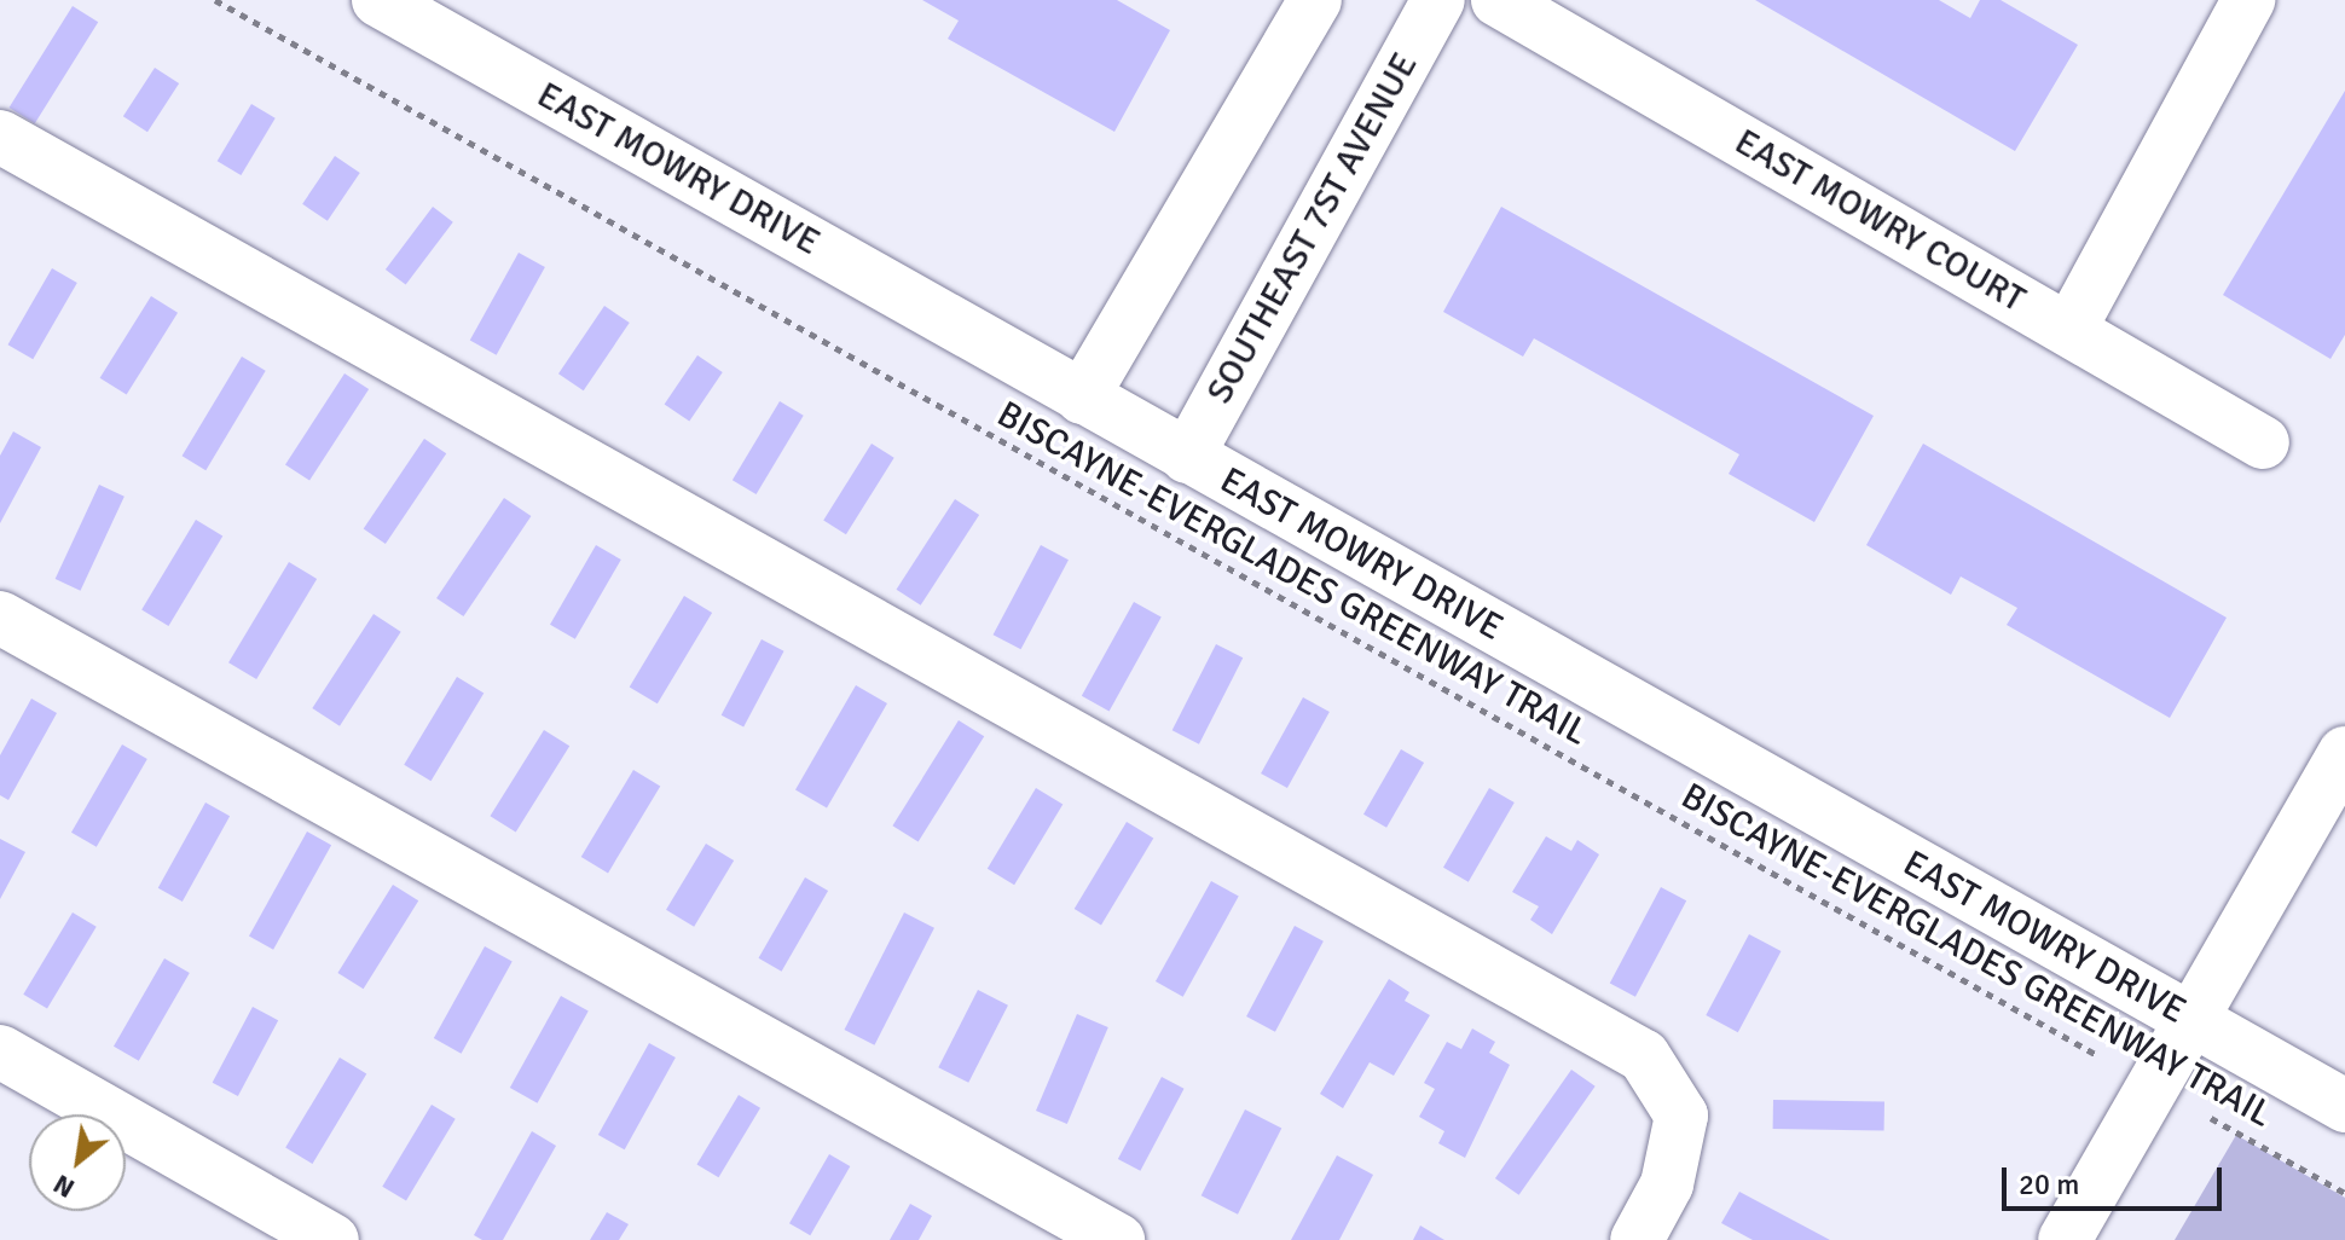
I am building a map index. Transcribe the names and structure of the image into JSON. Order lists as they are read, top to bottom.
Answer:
{
  "streets": {
    "street": ["EAST MOWRY DRIVE", "EAST MOWRY COURT", "SOUTHEAST 7ST AVENUE"],
    "path": ["BISCAYNE-EVERGLADES GREENWAY TRAIL"]
  },
  "crossings": [
    ["EAST MOWRY DRIVE", "SOUTHEAST 7ST AVENUE"]
  ],
  "scale_bar": "20 m",
  "north": "bottom left"
}
